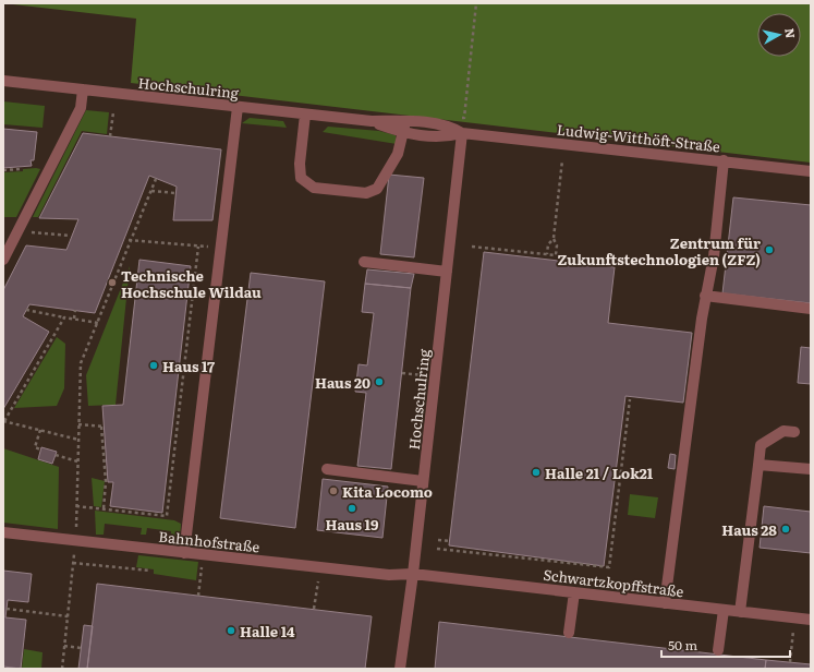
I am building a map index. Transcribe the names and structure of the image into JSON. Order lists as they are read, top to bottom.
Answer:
{
  "streets": {
    "street": [
      "Hochschulring",
      "Ludwig-Witthöft-Straße",
      "Bahnhofstraße",
      "Schwartzkopffstraße"
    ]
  },
  "crossings": [
    ["Hochschulring", "Ludwig-Witthöft-Straße"],
    ["Hochschulring", "Bahnhofstraße"],
    ["Hochschulring", "Schwartzkopffstraße"],
    ["Bahnhofstraße", "Schwartzkopffstraße"]
  ],
  "places": [
    "Zentrum für Zukunftstechnologien (ZFZ)",
    "Technische Hochschule Wildau",
    "Haus 17",
    "Haus 20",
    "Halle 21 / Lok21",
    "Kita Locomo",
    "Haus 19",
    "Haus 28",
    "Halle 14"
  ],
  "scale_bar": "50 m",
  "north": "right"
}
